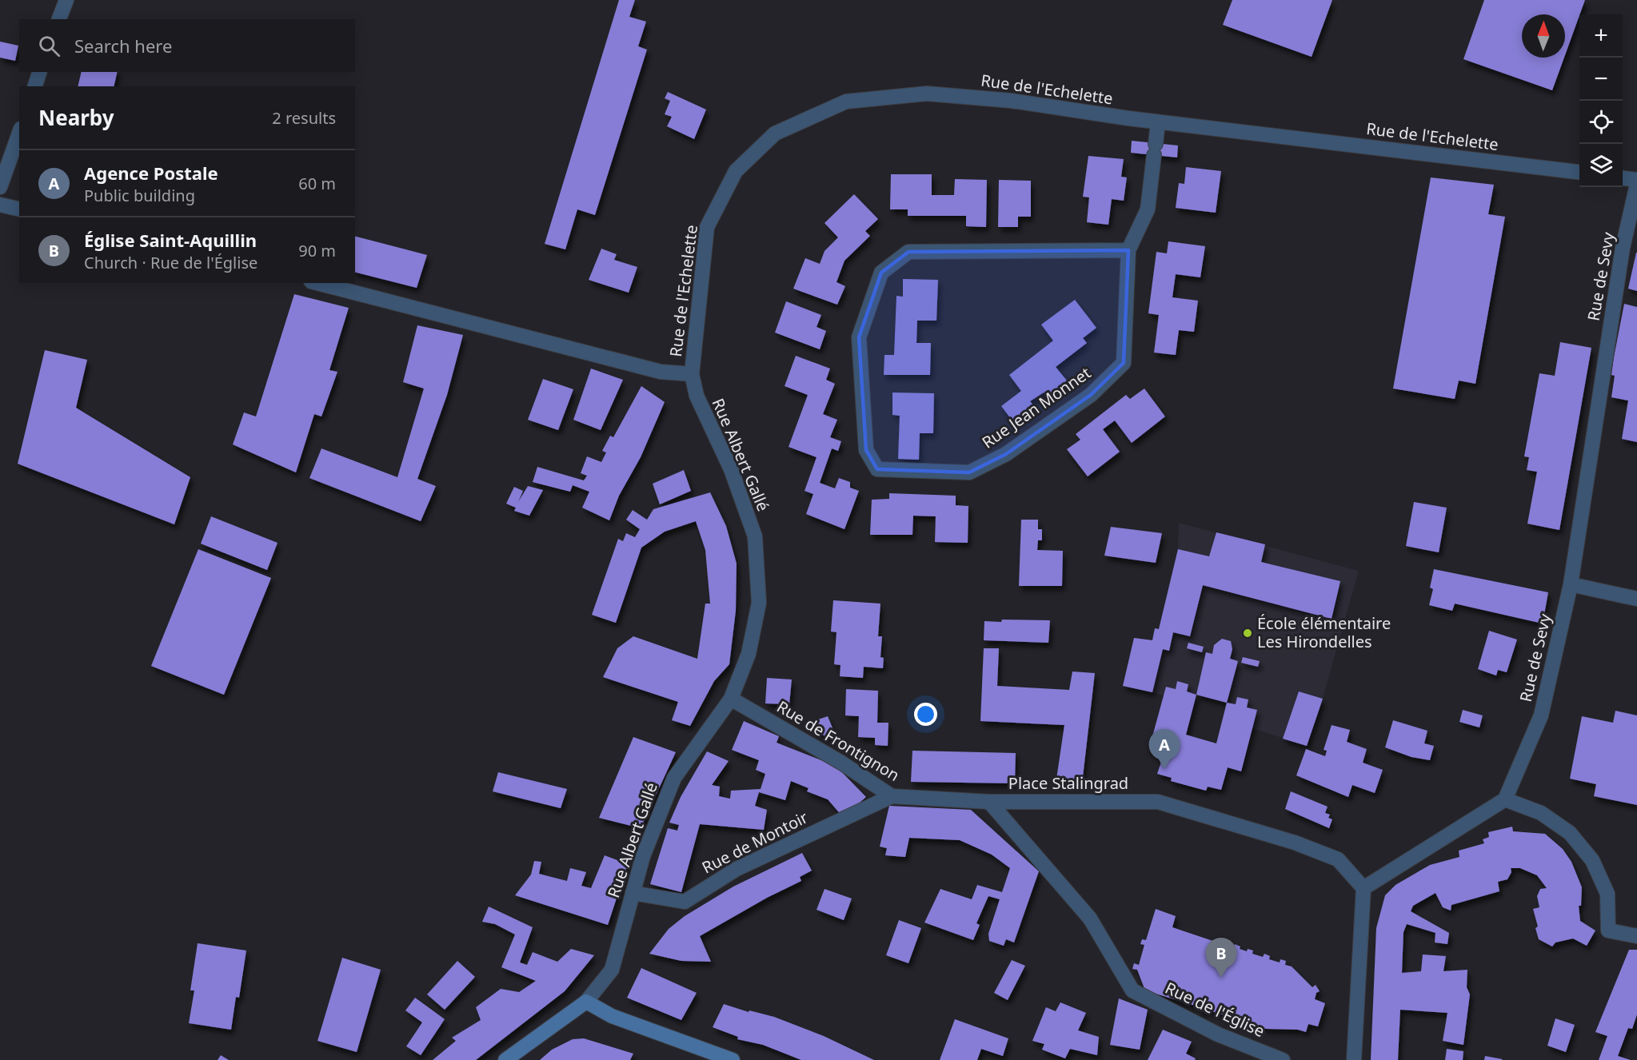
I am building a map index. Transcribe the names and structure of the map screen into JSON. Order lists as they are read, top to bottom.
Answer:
{
  "streets": {
    "street": [
      "Rue de l'Echelette",
      "Rue de Sevy",
      "Rue Jean Monnet",
      "Rue Albert Gallé",
      "Rue de Frontignon",
      "Place Stalingrad",
      "Rue de Montoir",
      "Rue de l'Église"
    ]
  },
  "crossings": [
    ["Rue de l'Echelette", "Rue Jean Monnet"],
    ["Rue de l'Echelette", "Rue Albert Gallé"],
    ["Rue Albert Gallé", "Rue de Frontignon"],
    ["Rue Albert Gallé", "Rue de Montoir"],
    ["Rue de Frontignon", "Place Stalingrad"],
    ["Rue de Frontignon", "Rue de Montoir"],
    ["Place Stalingrad", "Rue de l'Église"]
  ],
  "places": ["École élémentaire Les Hirondelles"],
  "north": "top",
  "page": {
    "map_buttons": ["+", "−"],
    "search": "Search here",
    "heading": ["Nearby", "2 results"],
    "list": [
      {
        "mark": "A",
        "name": "Agence Postale",
        "note": "Public building",
        "value": "60 m"
      },
      {
        "mark": "B",
        "name": "Église Saint-Aquillin",
        "note": "Church · Rue de l'Église",
        "value": "90 m"
      }
    ],
    "pins": ["A", "B"]
  }
}
